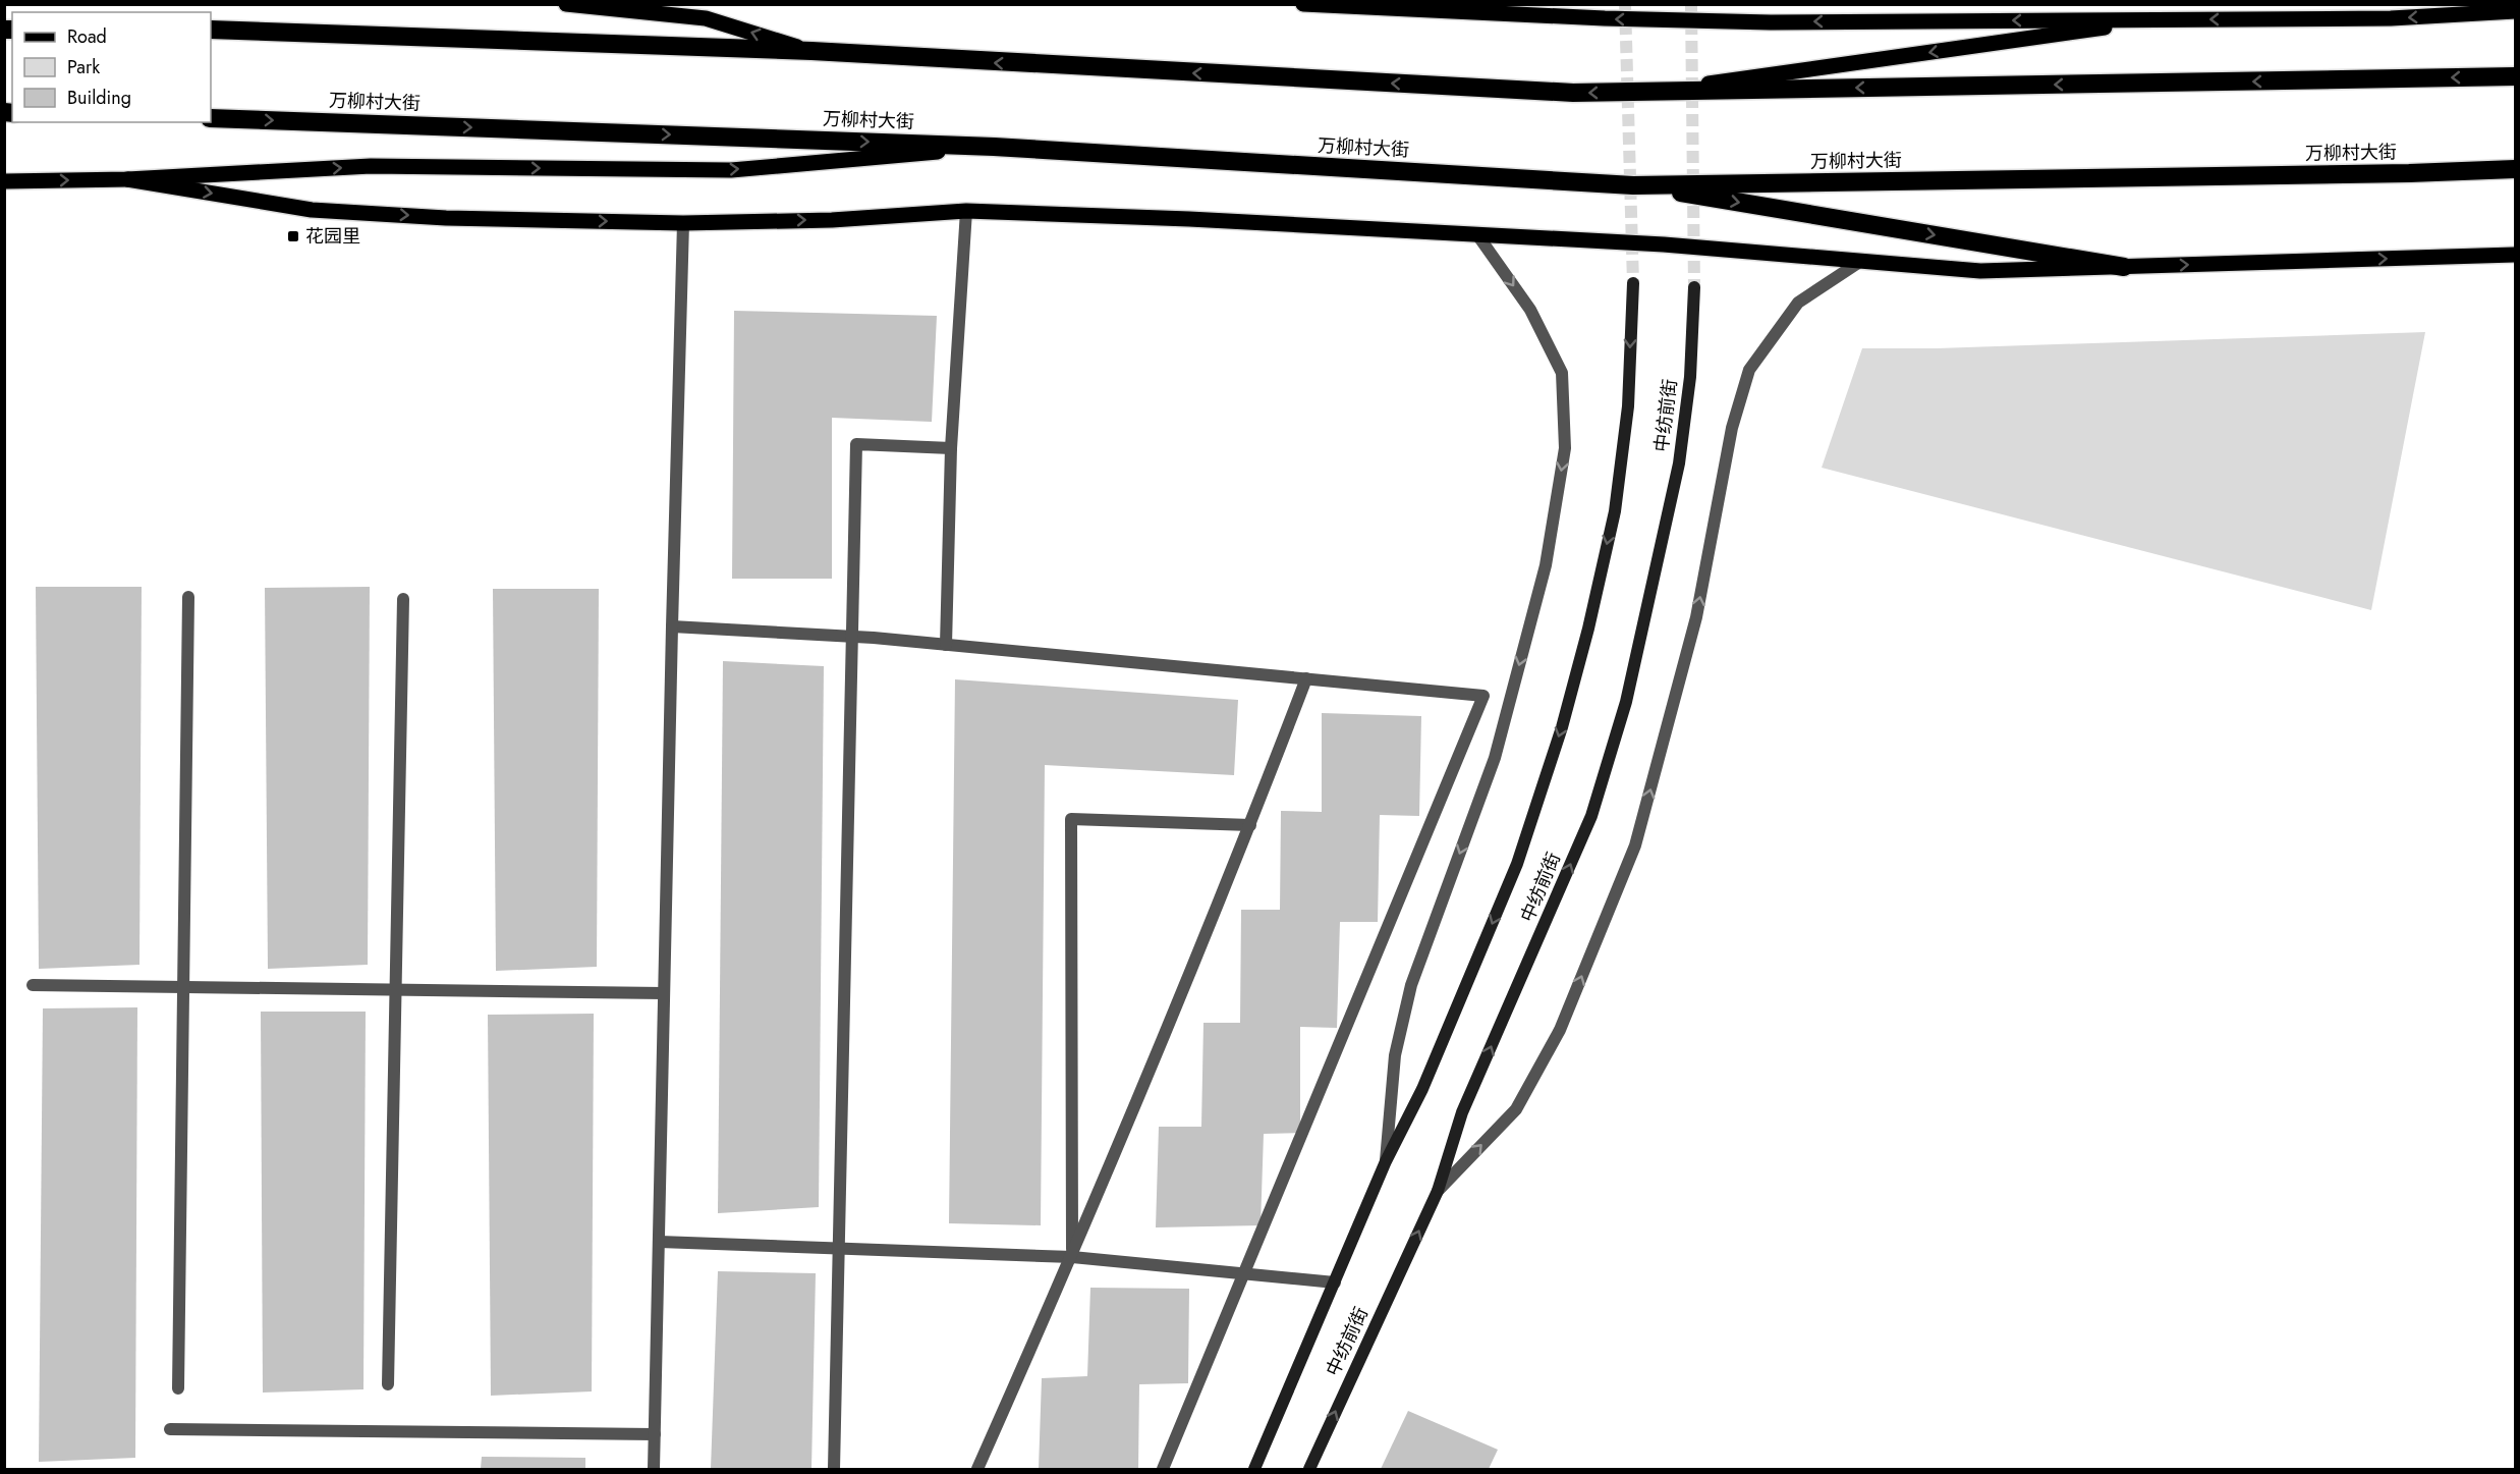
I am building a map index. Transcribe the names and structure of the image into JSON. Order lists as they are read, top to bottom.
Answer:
{
  "streets": {
    "highway": ["万柳村大街"],
    "street": ["中纺前街"]
  },
  "places": {
    "transit": ["花园里"]
  },
  "legend": ["Road", "Park", "Building"]
}
